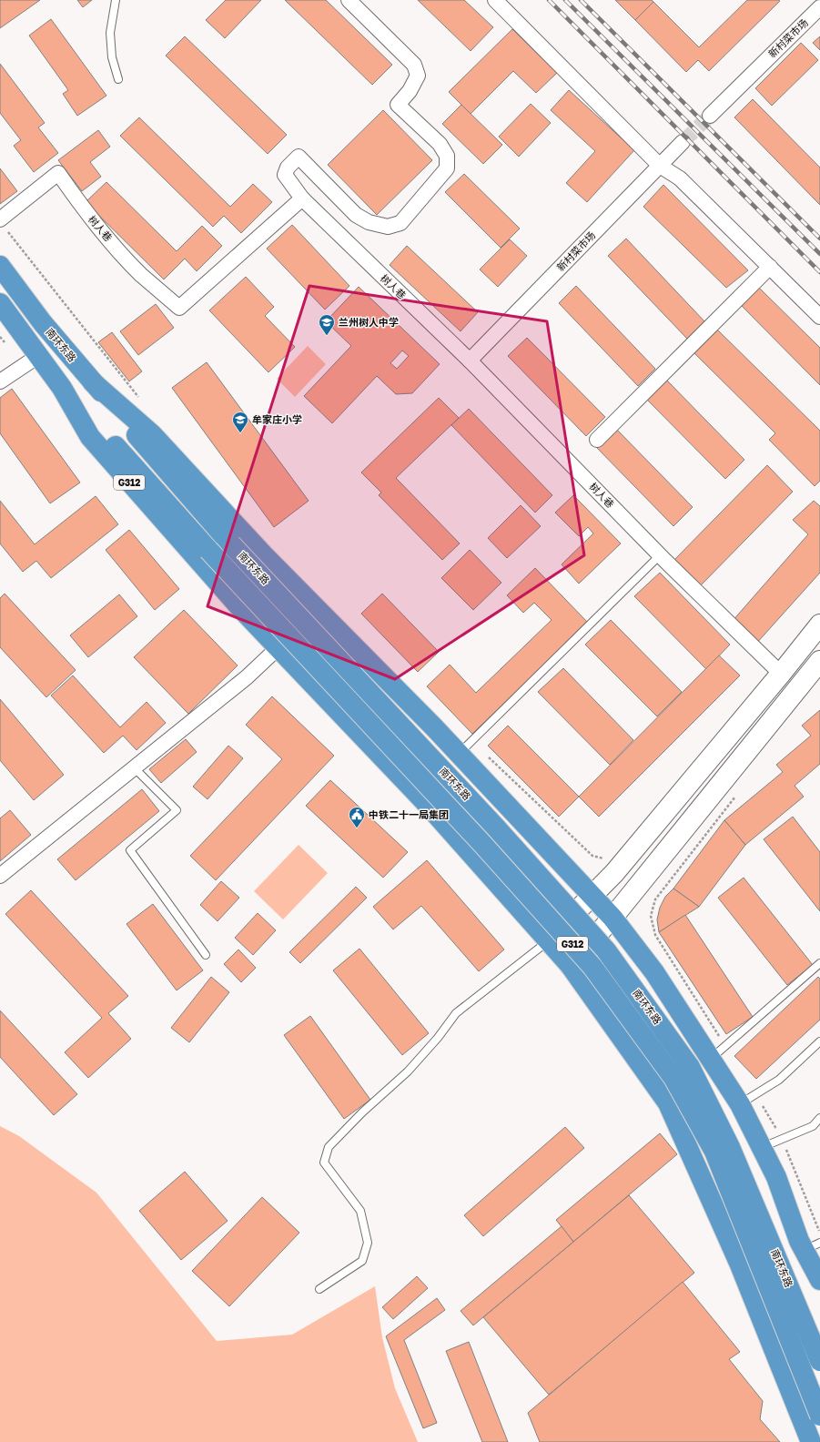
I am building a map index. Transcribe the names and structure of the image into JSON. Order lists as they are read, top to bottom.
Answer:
{
  "streets": {
    "highway": ["南环东路", "G312"],
    "street": ["新村菜市场", "树人巷"]
  },
  "crossings": [
    ["新村菜市场", "树人巷"]
  ],
  "places": {
    "school or university": ["兰州树人中学", "牟家庄小学"],
    "public building": ["中铁二十一局集团"]
  }
}
